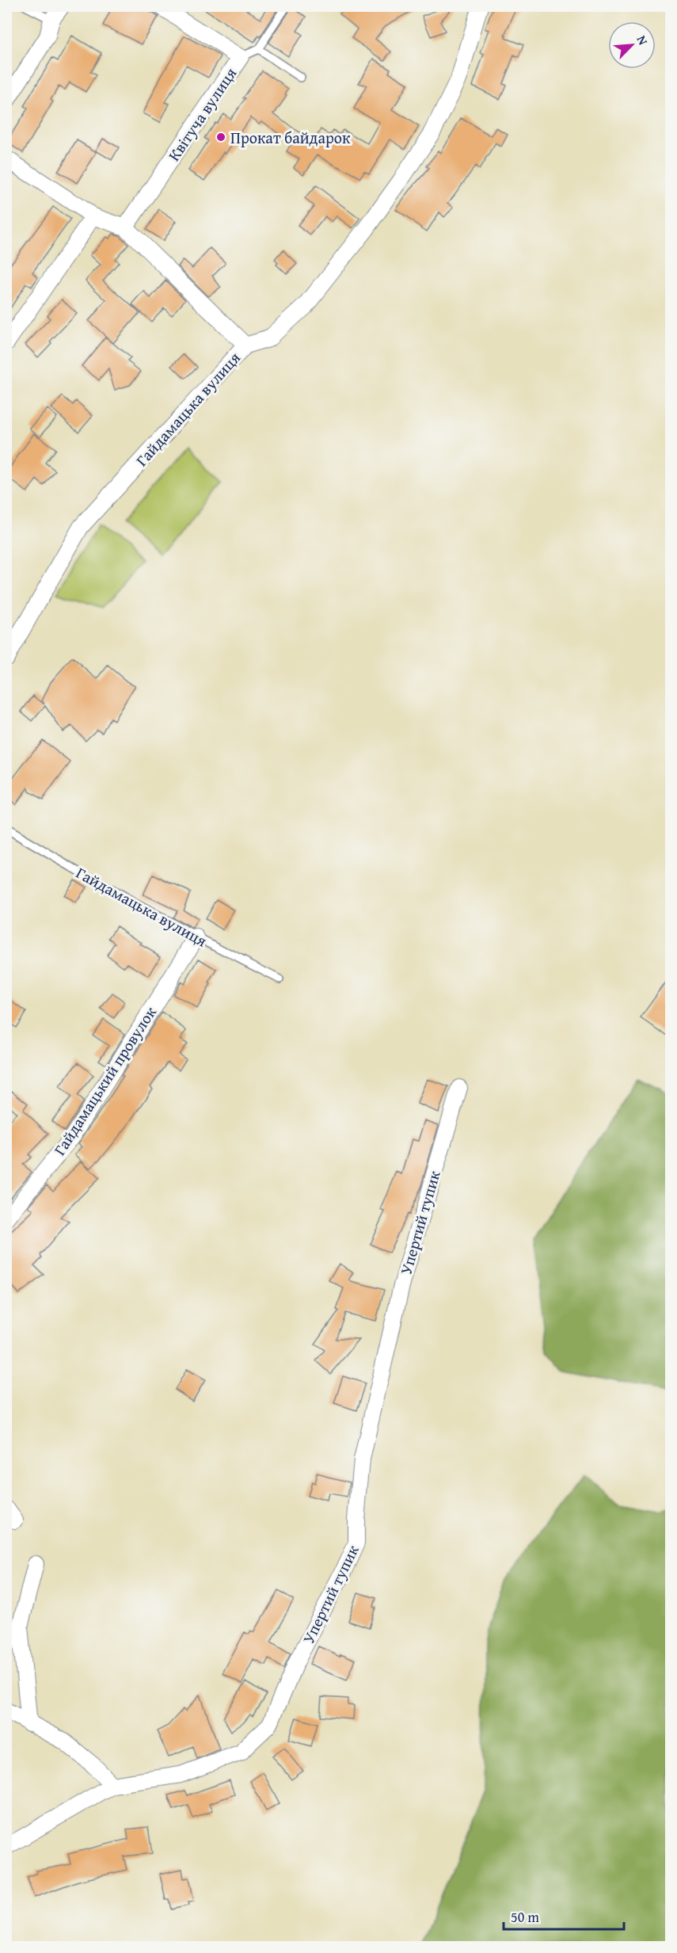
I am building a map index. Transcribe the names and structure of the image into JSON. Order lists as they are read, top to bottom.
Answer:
{
  "streets": {
    "street": [
      "Квітуча вулиця",
      "Гайдамацька вулиця",
      "Гайдамацький провулок",
      "Упертий тупик"
    ]
  },
  "crossings": [
    ["Гайдамацька вулиця", "Гайдамацький провулок"]
  ],
  "places": ["Прокат байдарок"],
  "scale_bar": "50 m",
  "north": "top right"
}
